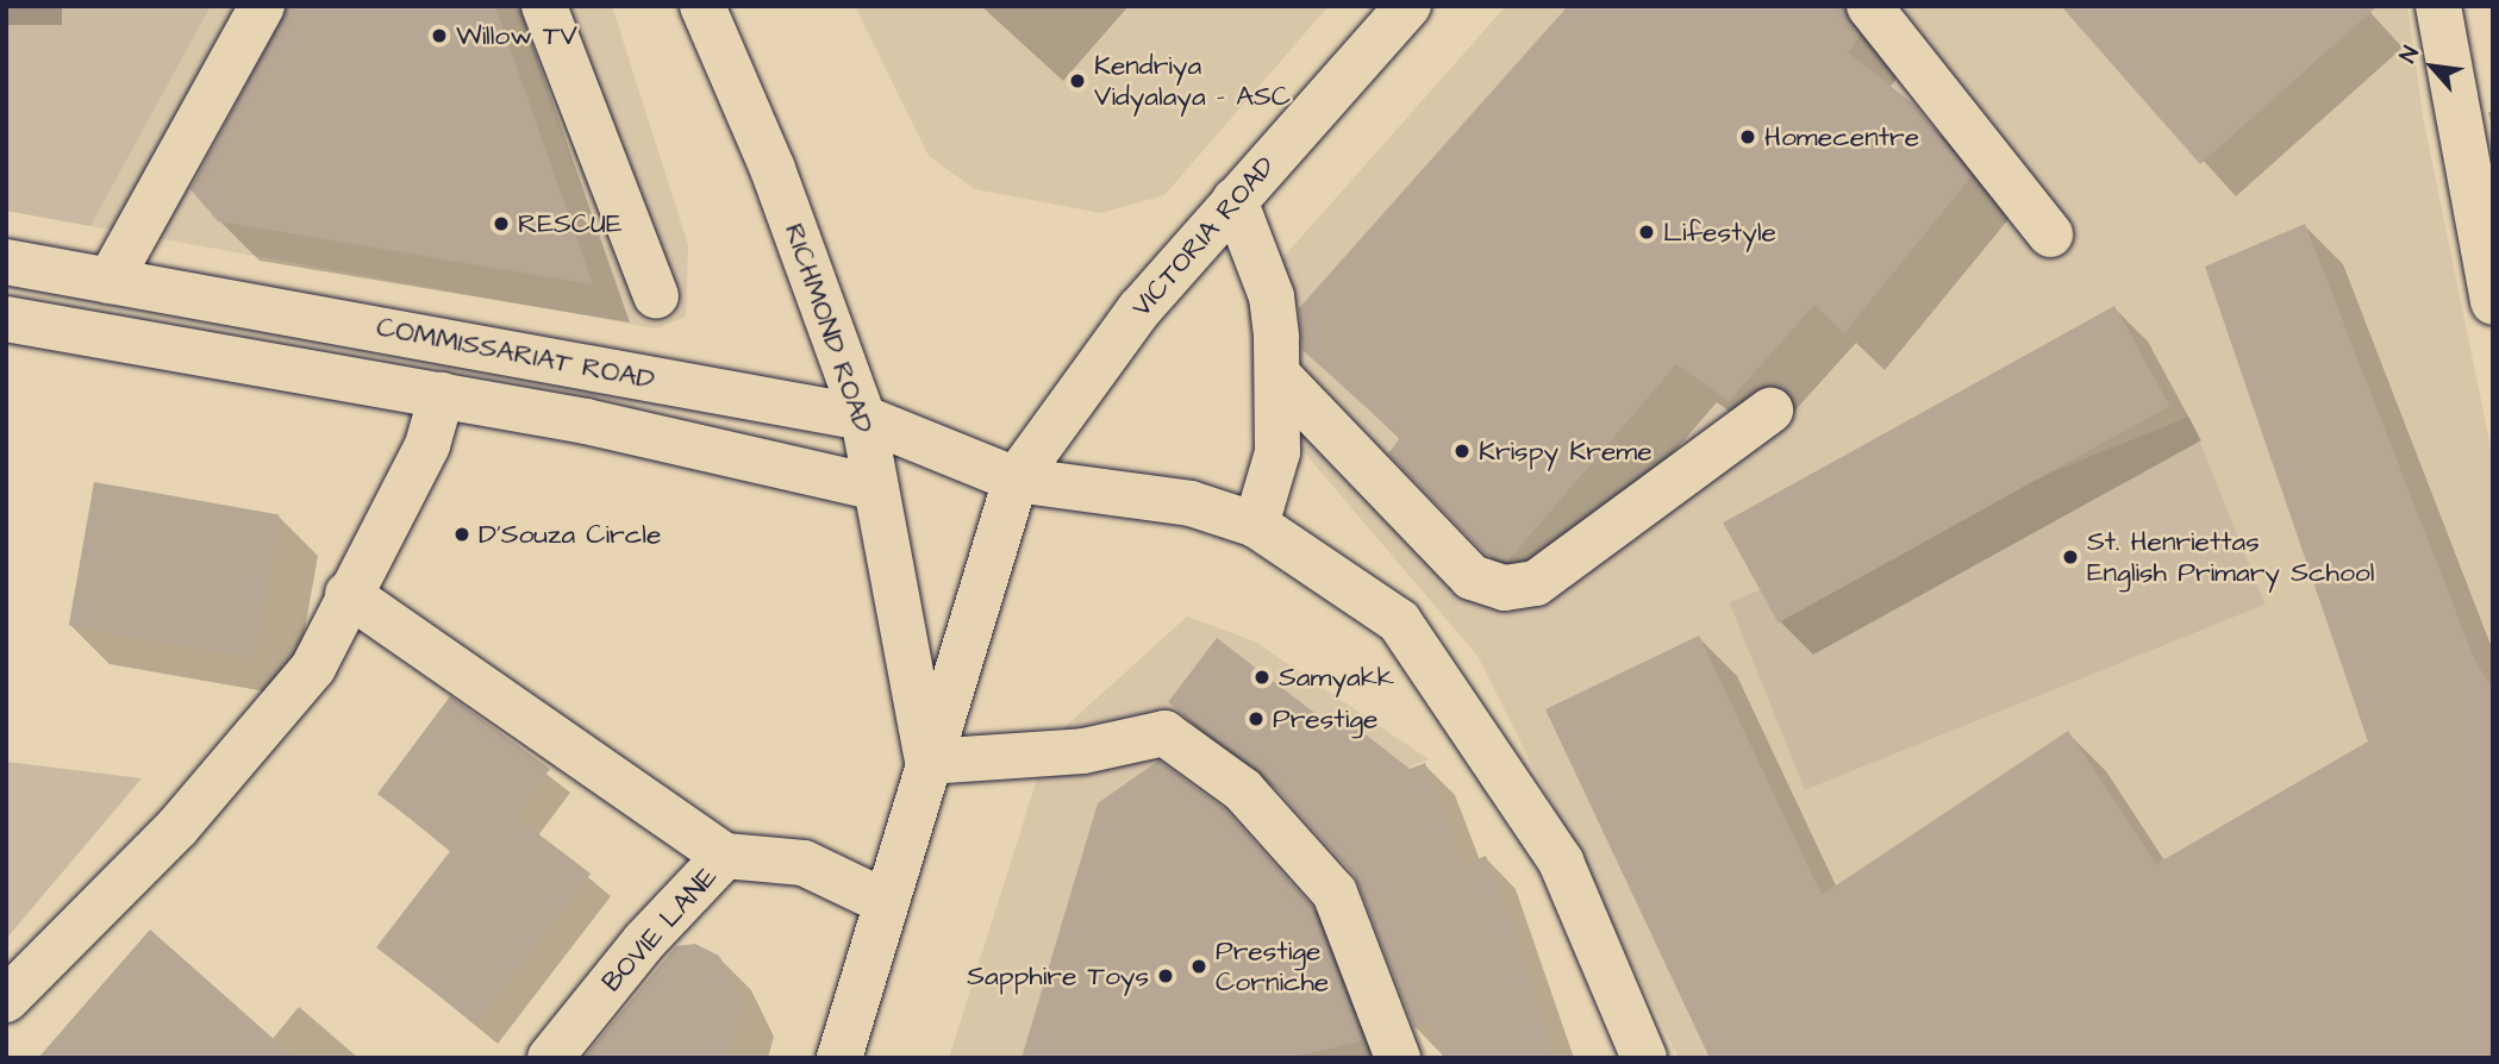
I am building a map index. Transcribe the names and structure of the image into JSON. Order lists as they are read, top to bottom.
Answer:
{
  "streets": {
    "main road": [
      "VICTORIA ROAD",
      "RICHMOND ROAD",
      "COMMISSARIAT ROAD",
      "BOVIE LANE"
    ]
  },
  "crossings": [
    ["VICTORIA ROAD", "RICHMOND ROAD"],
    ["VICTORIA ROAD", "COMMISSARIAT ROAD"],
    ["RICHMOND ROAD", "COMMISSARIAT ROAD"],
    ["RICHMOND ROAD", "BOVIE LANE"]
  ],
  "places": [
    "Willow TV",
    "Kendriya Vidyalaya - ASC",
    "Homecentre",
    "RESCUE",
    "Lifestyle",
    "Krispy Kreme",
    "D'Souza Circle",
    "St. Henriettas English Primary School",
    "Samyakk",
    "Prestige",
    "Prestige Corniche",
    "Sapphire Toys"
  ],
  "north": "top left"
}
